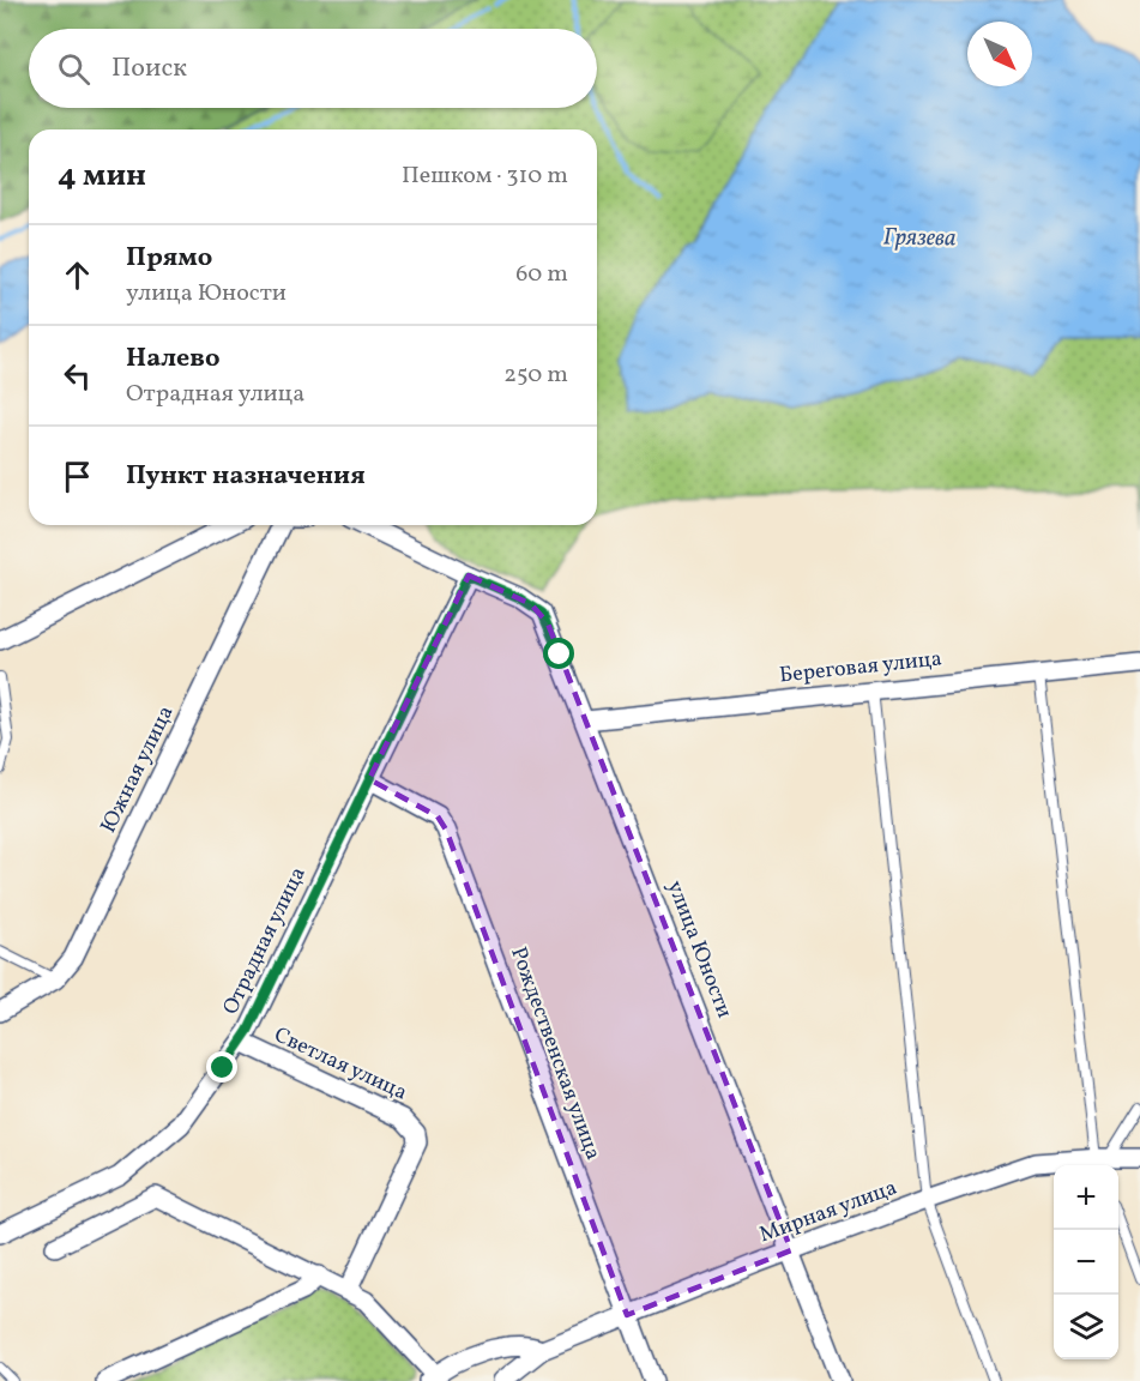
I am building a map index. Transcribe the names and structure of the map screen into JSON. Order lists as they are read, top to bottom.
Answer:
{
  "streets": {
    "street": [
      "Береговая улица",
      "Южная улица",
      "Отрадная улица",
      "улица Юности",
      "Рождественская улица",
      "Светлая улица",
      "Мирная улица"
    ]
  },
  "crossings": [
    ["Береговая улица", "улица Юности"],
    ["Отрадная улица", "улица Юности"],
    ["Отрадная улица", "Рождественская улица"],
    ["Отрадная улица", "Светлая улица"],
    ["улица Юности", "Мирная улица"],
    ["Рождественская улица", "Мирная улица"]
  ],
  "water": ["Грязева"],
  "north": "bottom right",
  "page": {
    "search": "Поиск",
    "heading": ["4 мин", "Пешком · 310 m"],
    "list": [
      ["Прямо", "улица Юности", "60 m"],
      ["Налево", "Отрадная улица", "250 m"],
      "Пункт назначения"
    ],
    "map_buttons": ["+", "−"]
  }
}
